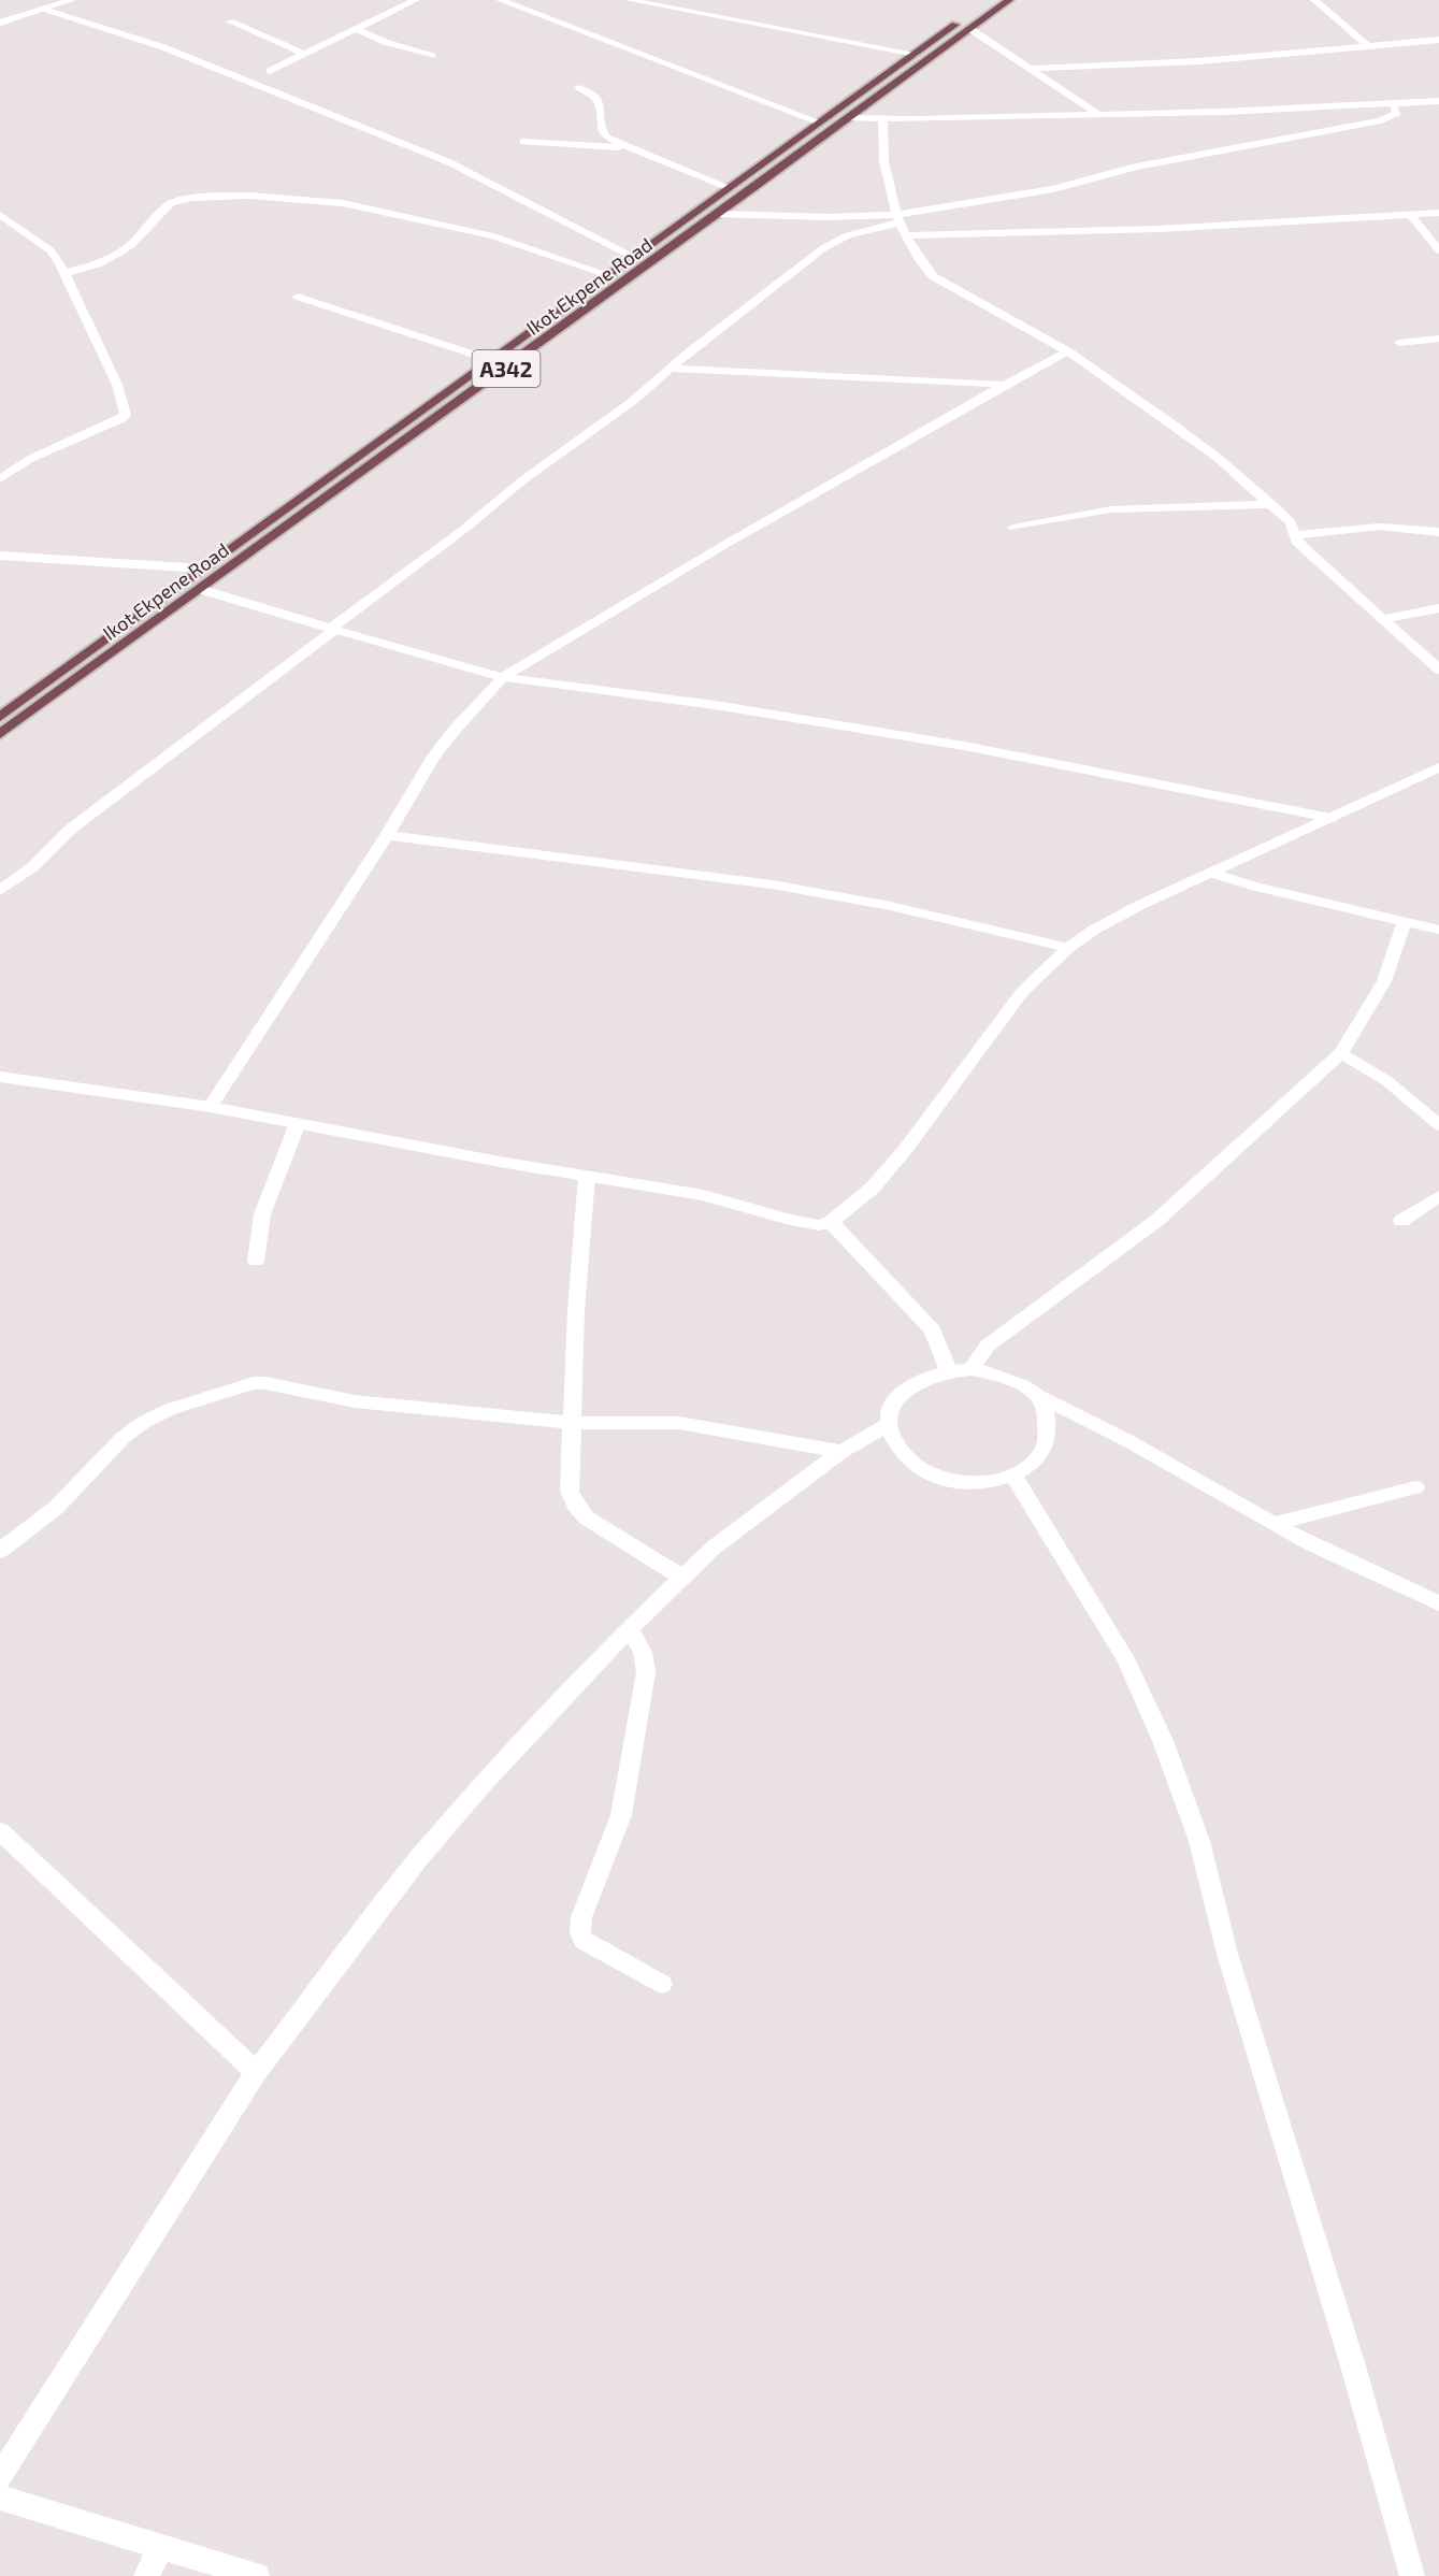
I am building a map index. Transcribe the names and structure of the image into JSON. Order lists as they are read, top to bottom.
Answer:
{
  "streets": {
    "highway": ["Ikot Ekpene Road", "A342"]
  }
}
